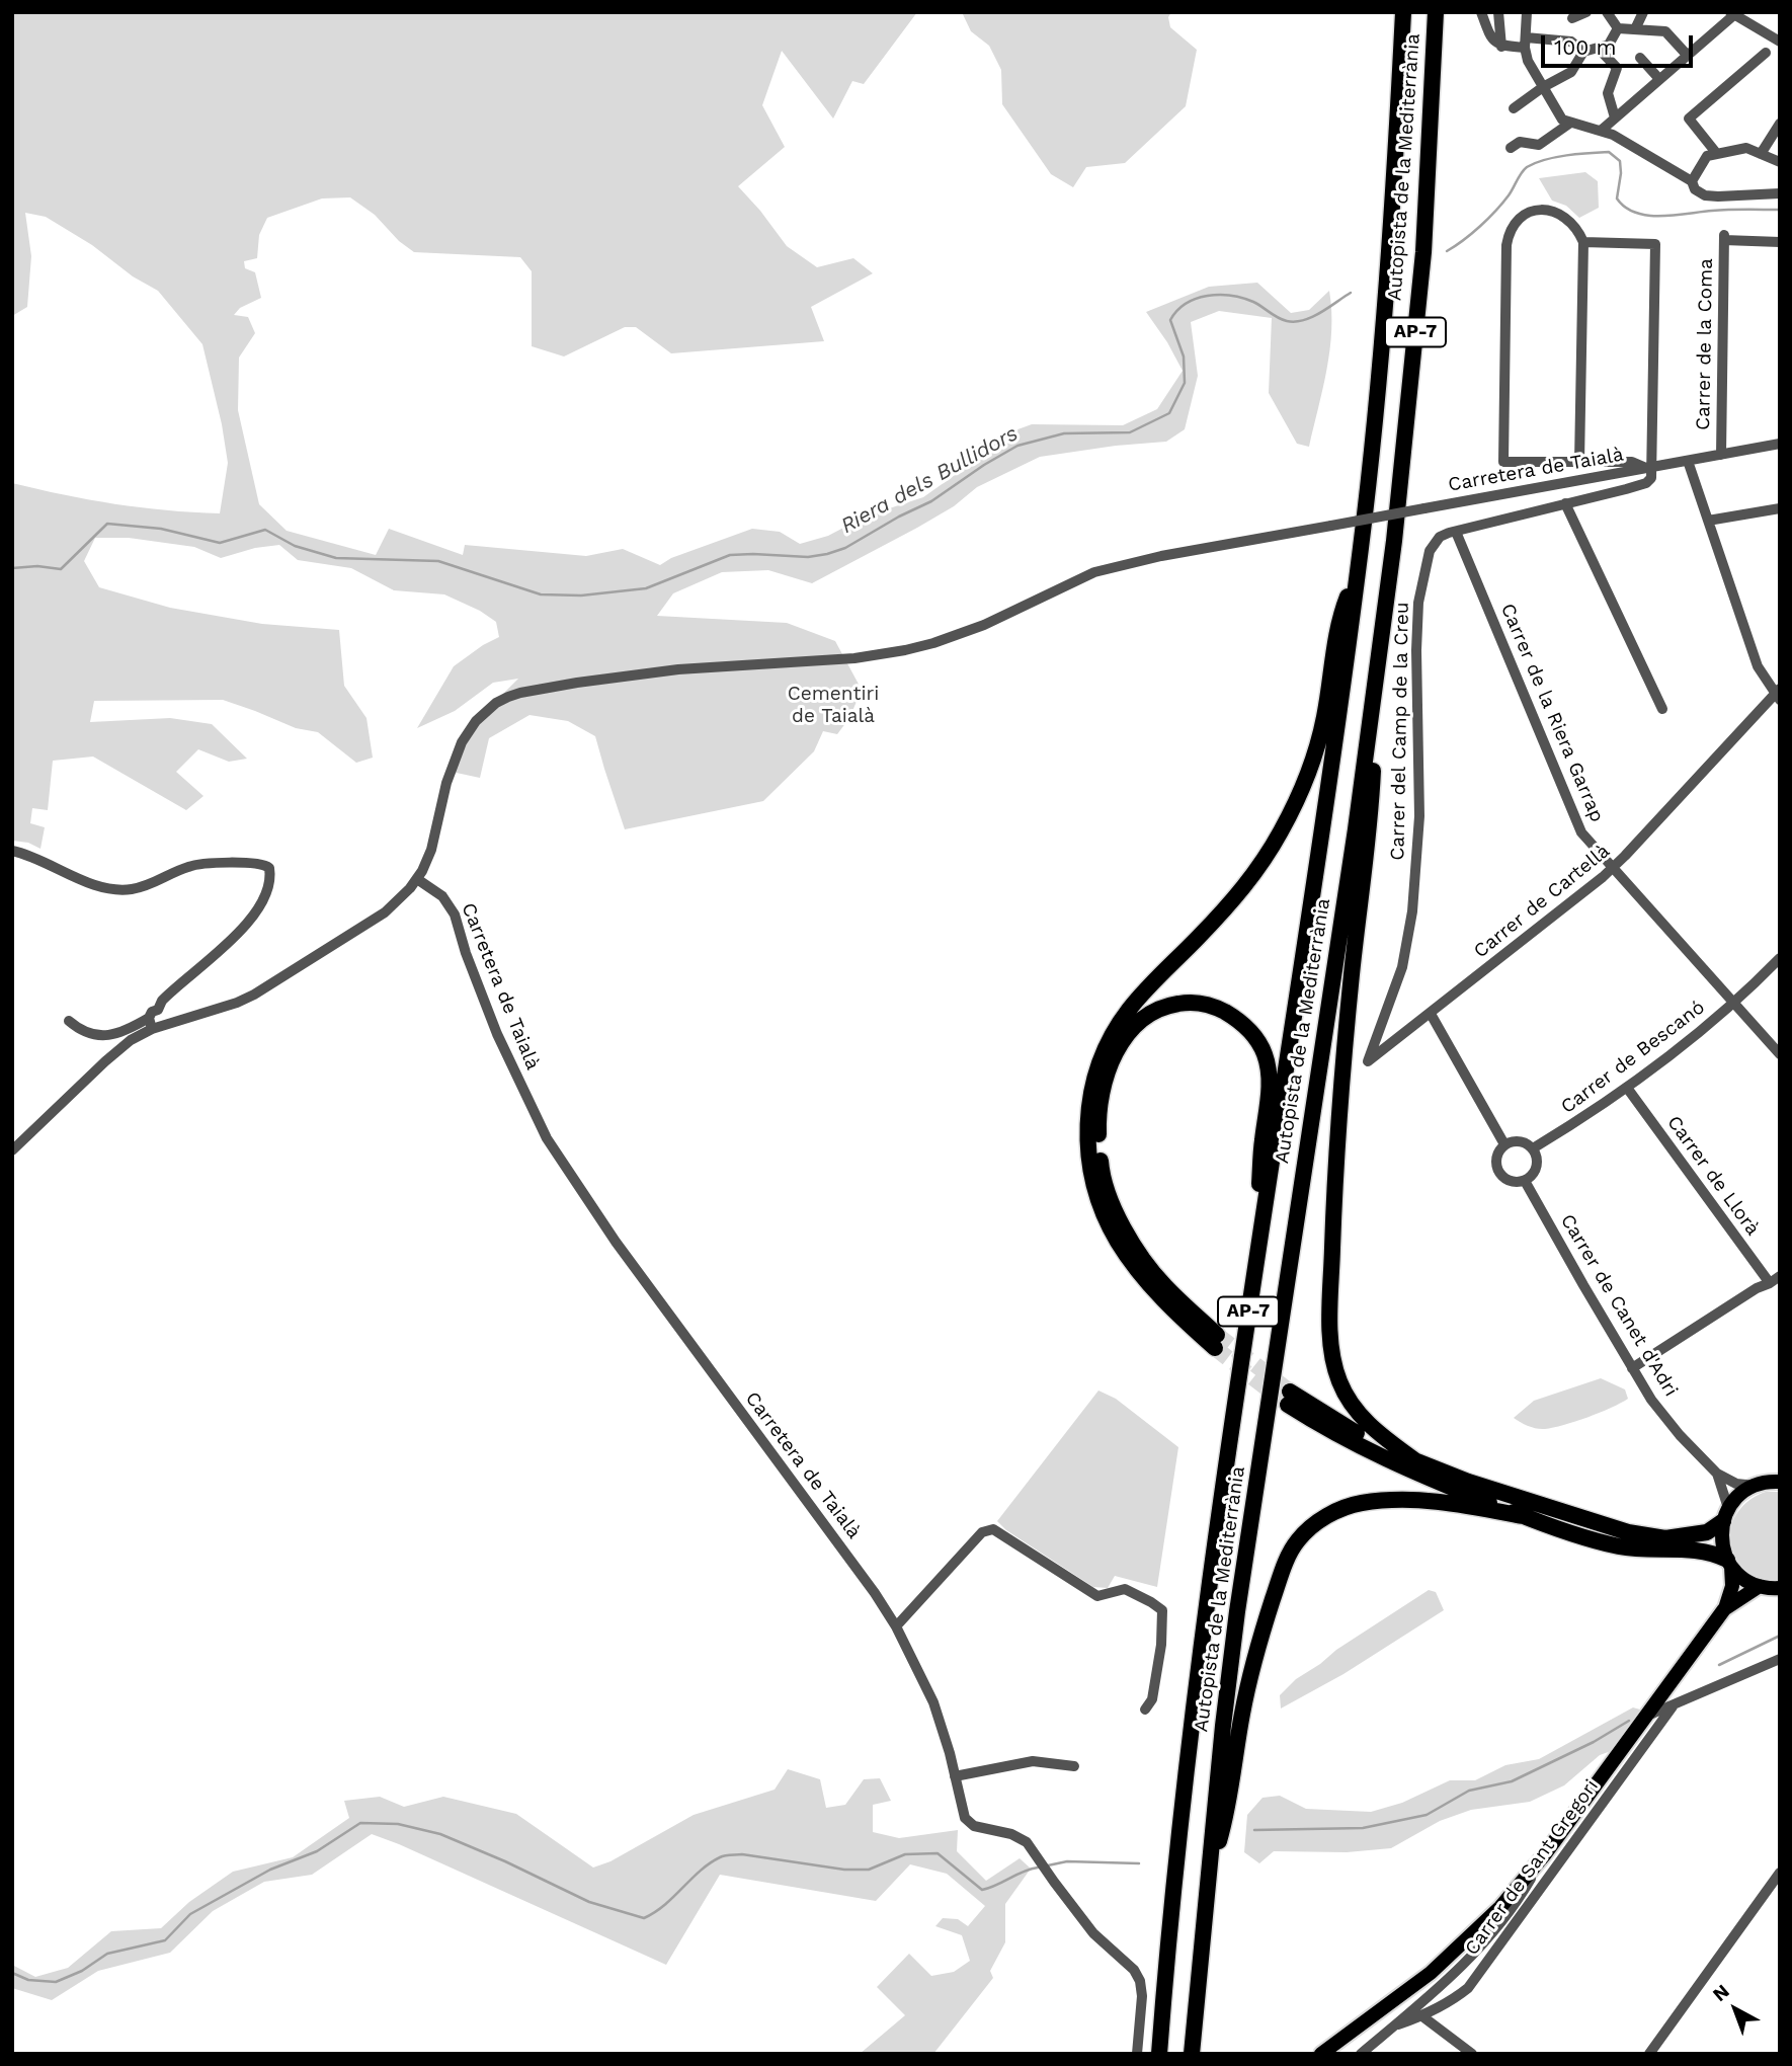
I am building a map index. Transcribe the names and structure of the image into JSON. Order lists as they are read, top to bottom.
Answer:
{
  "streets": {
    "highway": ["Autopista de la Mediterrània", "AP-7"],
    "main road": ["Carrer de Sant Gregori"],
    "street": [
      "Carrer de la Coma",
      "Carretera de Taialà",
      "Carrer de la Riera Garrap",
      "Carrer del Camp de la Creu",
      "Carrer de Cartellà",
      "Carrer de Bescanó",
      "Carrer de Llorà",
      "Carrer de Canet d'Adri"
    ]
  },
  "crossings": [
    ["Carrer de la Coma", "Carretera de Taialà"],
    ["Carretera de Taialà", "Carrer de la Riera Garrap"],
    ["Carretera de Taialà", "Carrer del Camp de la Creu"],
    ["Carrer de la Riera Garrap", "Carrer del Camp de la Creu"],
    ["Carrer de la Riera Garrap", "Carrer de Cartellà"],
    ["Carrer de la Riera Garrap", "Carrer de Bescanó"],
    ["Carrer del Camp de la Creu", "Carrer de Cartellà"],
    ["Carrer de Bescanó", "Carrer de Llorà"],
    ["Carrer de Bescanó", "Carrer de Canet d'Adri"],
    ["Carrer de Canet d'Adri", "Carrer de Sant Gregori"]
  ],
  "water": ["Riera dels Bullidors"],
  "parks": ["Cementiri de Taialà"],
  "scale_bar": "100 m",
  "north": "top left"
}
